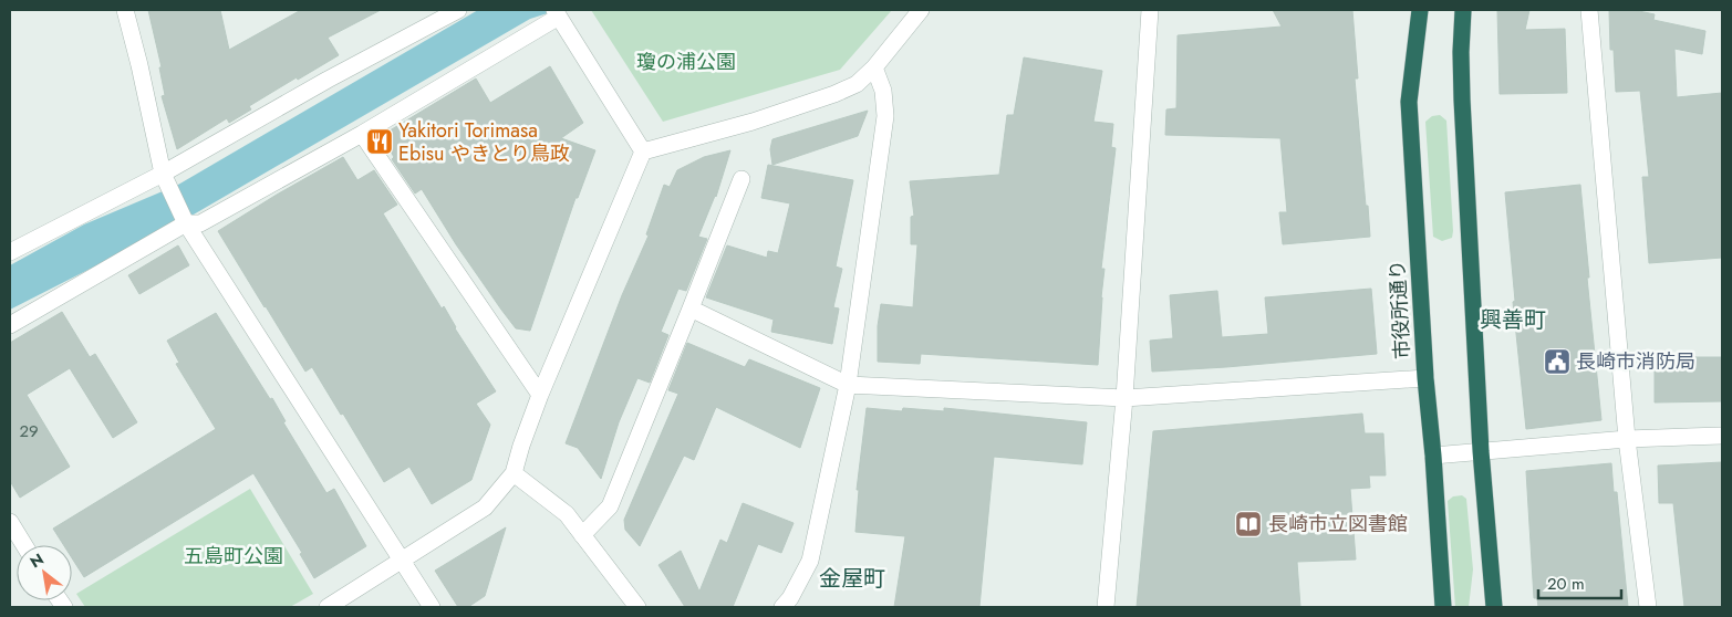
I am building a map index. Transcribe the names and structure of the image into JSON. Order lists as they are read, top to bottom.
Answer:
{
  "streets": {
    "highway": ["市役所通り"]
  },
  "districts": ["興善町", "金屋町"],
  "parks": ["瓊の浦公園", "五島町公園"],
  "places": {
    "restaurant": ["Yakitori Torimasa Ebisu やきとり鳥政"],
    "public building": ["長崎市消防局"],
    "library": ["長崎市立図書館"]
  },
  "house_numbers": ["29"],
  "scale_bar": "20 m",
  "north": "top left"
}
